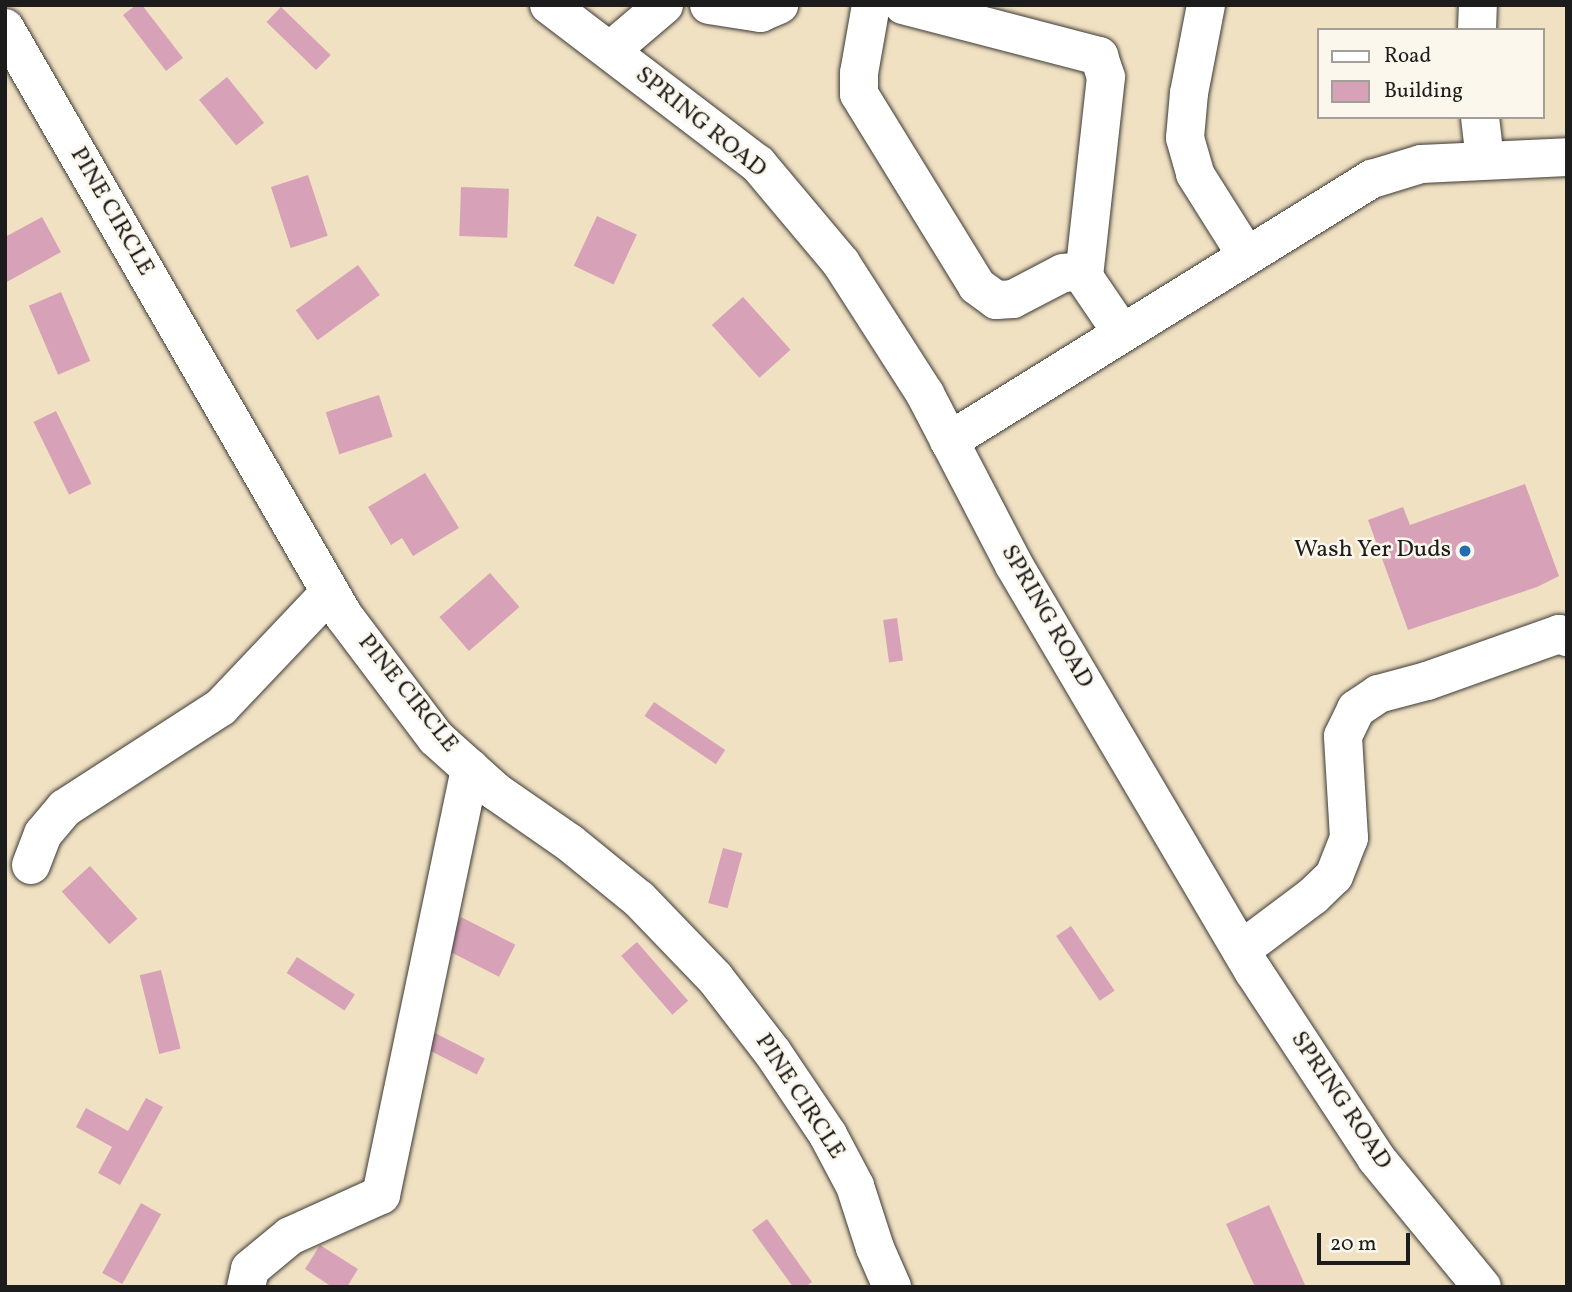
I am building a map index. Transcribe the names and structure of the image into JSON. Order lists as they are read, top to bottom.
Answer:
{
  "streets": {
    "street": ["SPRING ROAD", "PINE CIRCLE"]
  },
  "places": ["Wash Yer Duds"],
  "legend": ["Road", "Building"],
  "scale_bar": "20 m"
}
